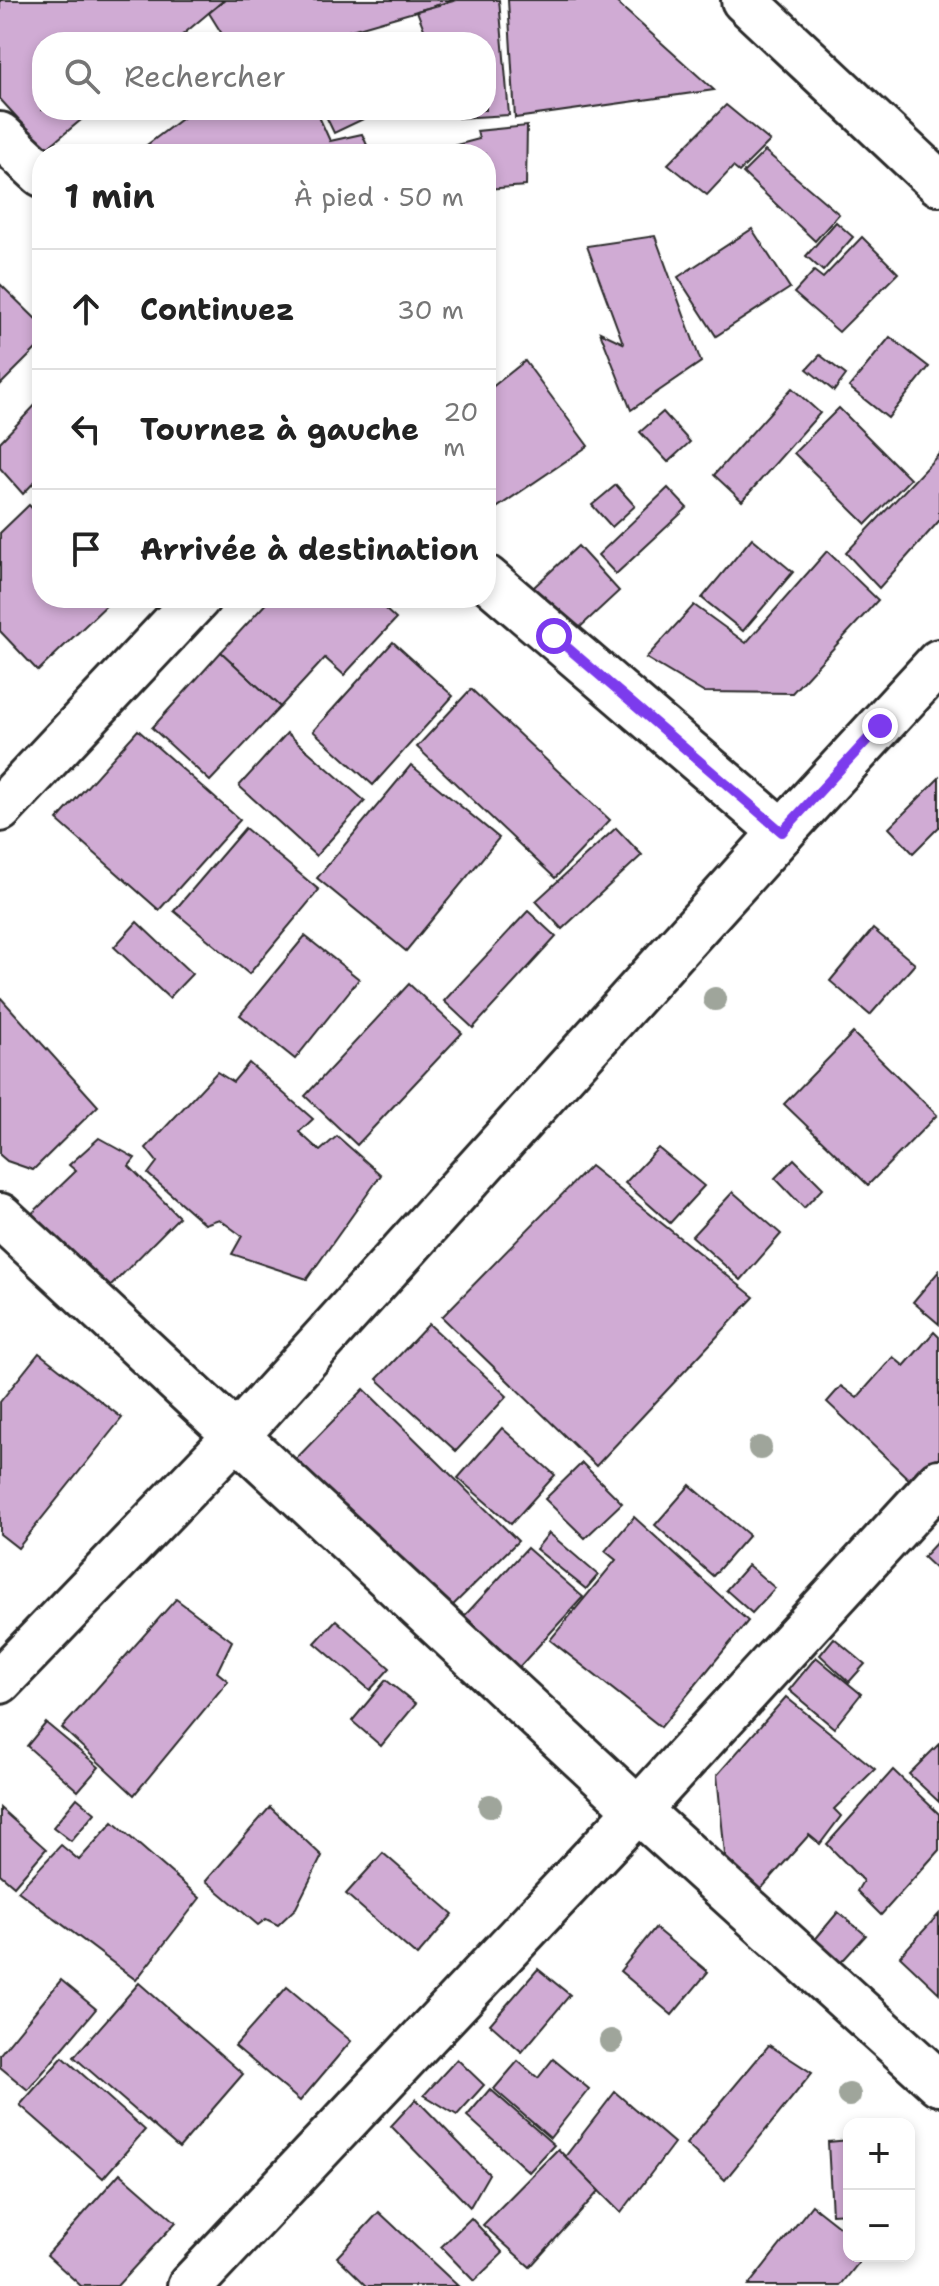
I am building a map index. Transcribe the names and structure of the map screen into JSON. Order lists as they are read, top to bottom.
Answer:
{
  "page": {
    "search": "Rechercher",
    "heading": ["1 min", "À pied · 50 m"],
    "list": [
      ["Continuez", "30 m"],
      ["Tournez à gauche", "20 m"],
      "Arrivée à destination"
    ],
    "map_buttons": ["+", "−"]
  }
}
